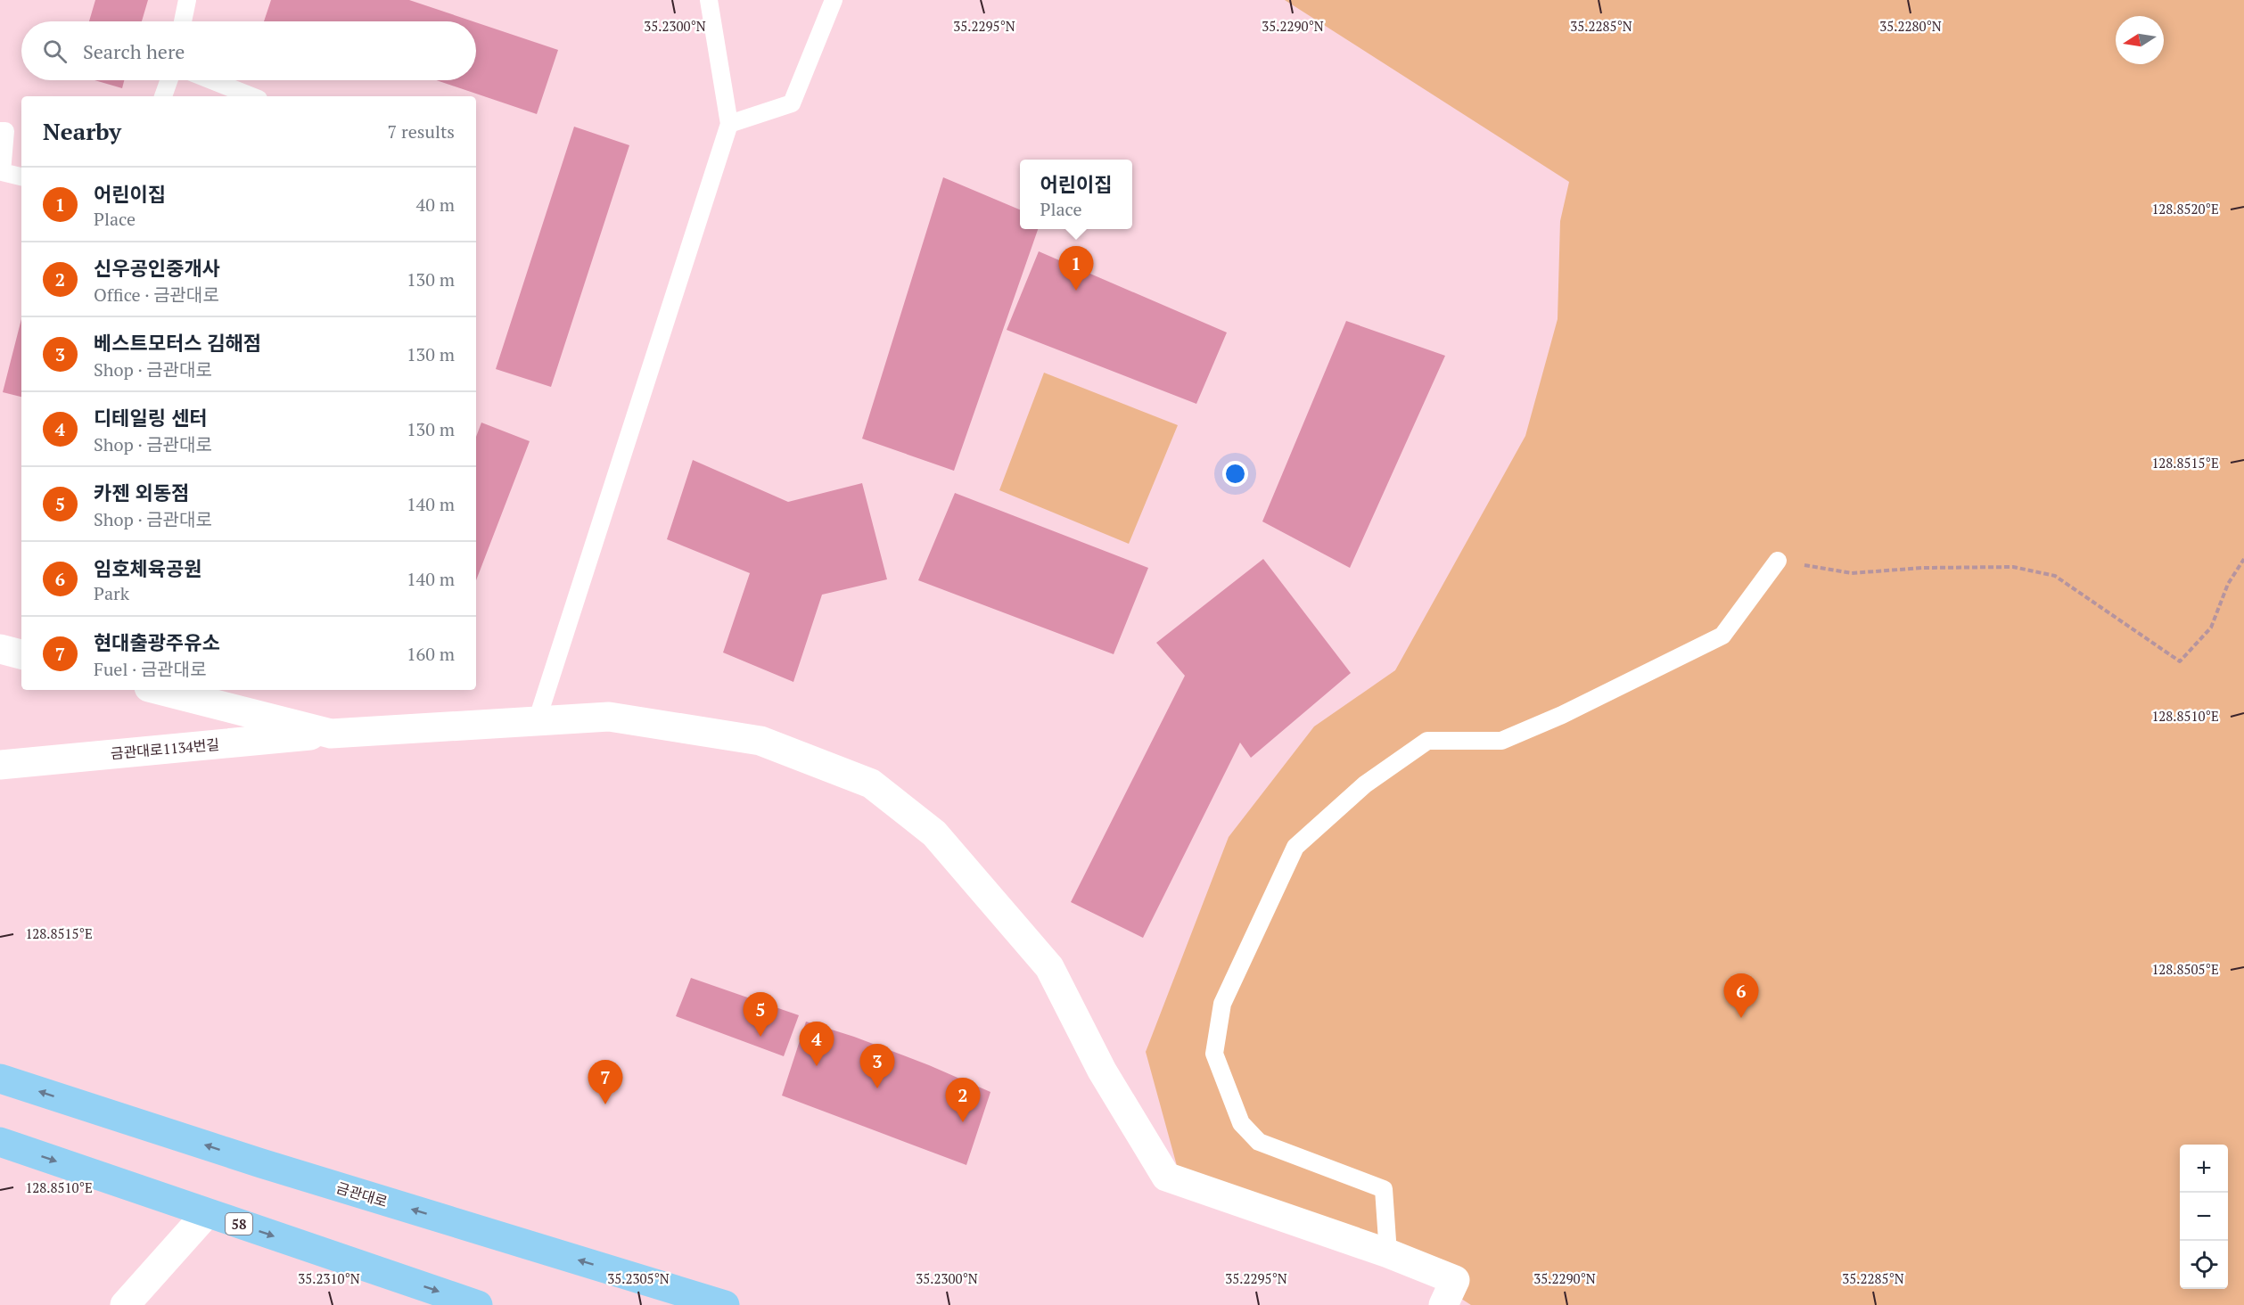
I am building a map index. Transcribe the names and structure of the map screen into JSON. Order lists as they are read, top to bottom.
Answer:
{
  "streets": {
    "main road": ["금관대로", "58"],
    "street": ["금관대로1134번길"]
  },
  "north": "left",
  "page": {
    "search": "Search here",
    "heading": ["Nearby", "7 results"],
    "popup": ["어린이집", "Place"],
    "list": [
      {
        "mark": "1",
        "name": "어린이집",
        "note": "Place",
        "value": "40 m"
      },
      {
        "mark": "2",
        "name": "신우공인중개사",
        "note": "Office · 금관대로",
        "value": "130 m"
      },
      {
        "mark": "3",
        "name": "베스트모터스 김해점",
        "note": "Shop · 금관대로",
        "value": "130 m"
      },
      {
        "mark": "4",
        "name": "디테일링 센터",
        "note": "Shop · 금관대로",
        "value": "130 m"
      },
      {
        "mark": "5",
        "name": "카젠 외동점",
        "note": "Shop · 금관대로",
        "value": "140 m"
      },
      {
        "mark": "6",
        "name": "임호체육공원",
        "note": "Park",
        "value": "140 m"
      },
      {
        "mark": "7",
        "name": "현대출광주유소",
        "note": "Fuel · 금관대로",
        "value": "160 m"
      }
    ],
    "pins": [
      "1",
      "6",
      "5",
      "4",
      "3",
      "7",
      "2"
    ],
    "map_buttons": ["+", "−"]
  },
  "coordinates": [
    "35.2300°N",
    "35.2295°N",
    "35.2290°N",
    "35.2285°N",
    "35.2280°N",
    "128.8520°E",
    "128.8515°E",
    "128.8510°E",
    "128.8505°E",
    "35.2310°N",
    "35.2305°N"
  ]
}
